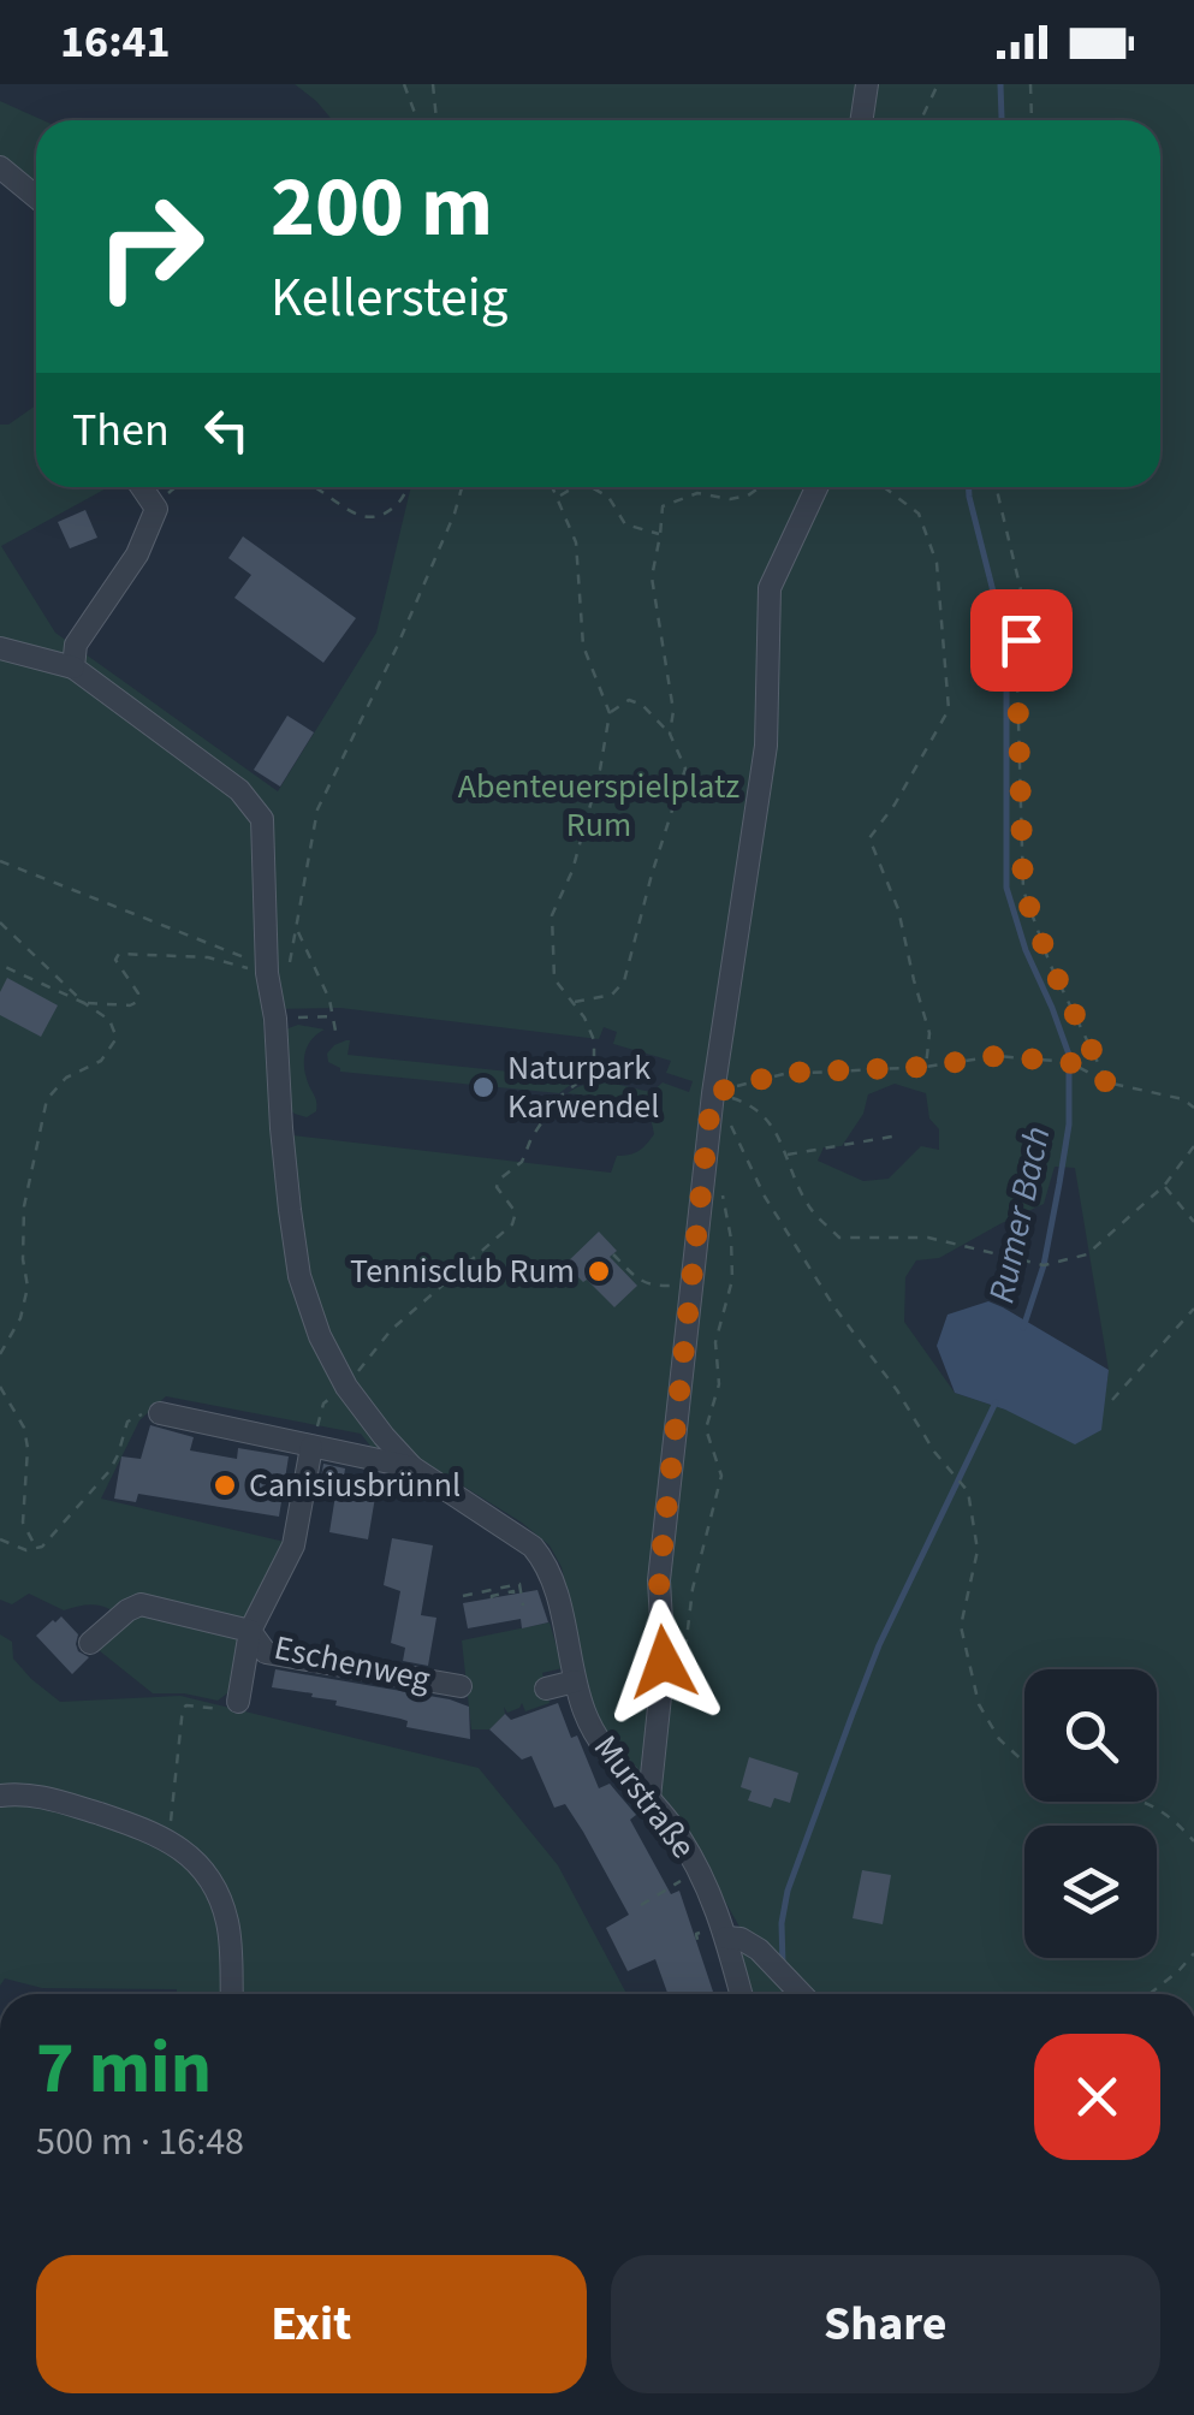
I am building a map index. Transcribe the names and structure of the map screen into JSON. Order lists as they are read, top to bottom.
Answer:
{
  "streets": {
    "street": ["Eschenweg", "Murstraße"]
  },
  "crossings": [
    ["Eschenweg", "Murstraße"]
  ],
  "water": ["Rumer Bach"],
  "parks": ["Abenteuerspielplatz Rum"],
  "places": ["Naturpark Karwendel", "Tennisclub Rum", "Canisiusbrünnl"],
  "page": {
    "status": "16:41",
    "turn": ["200 m", "Kellersteig"],
    "then": "Then",
    "heading": ["7 min", "500 m · 16:48"],
    "buttons": ["Exit", "Share"]
  }
}
